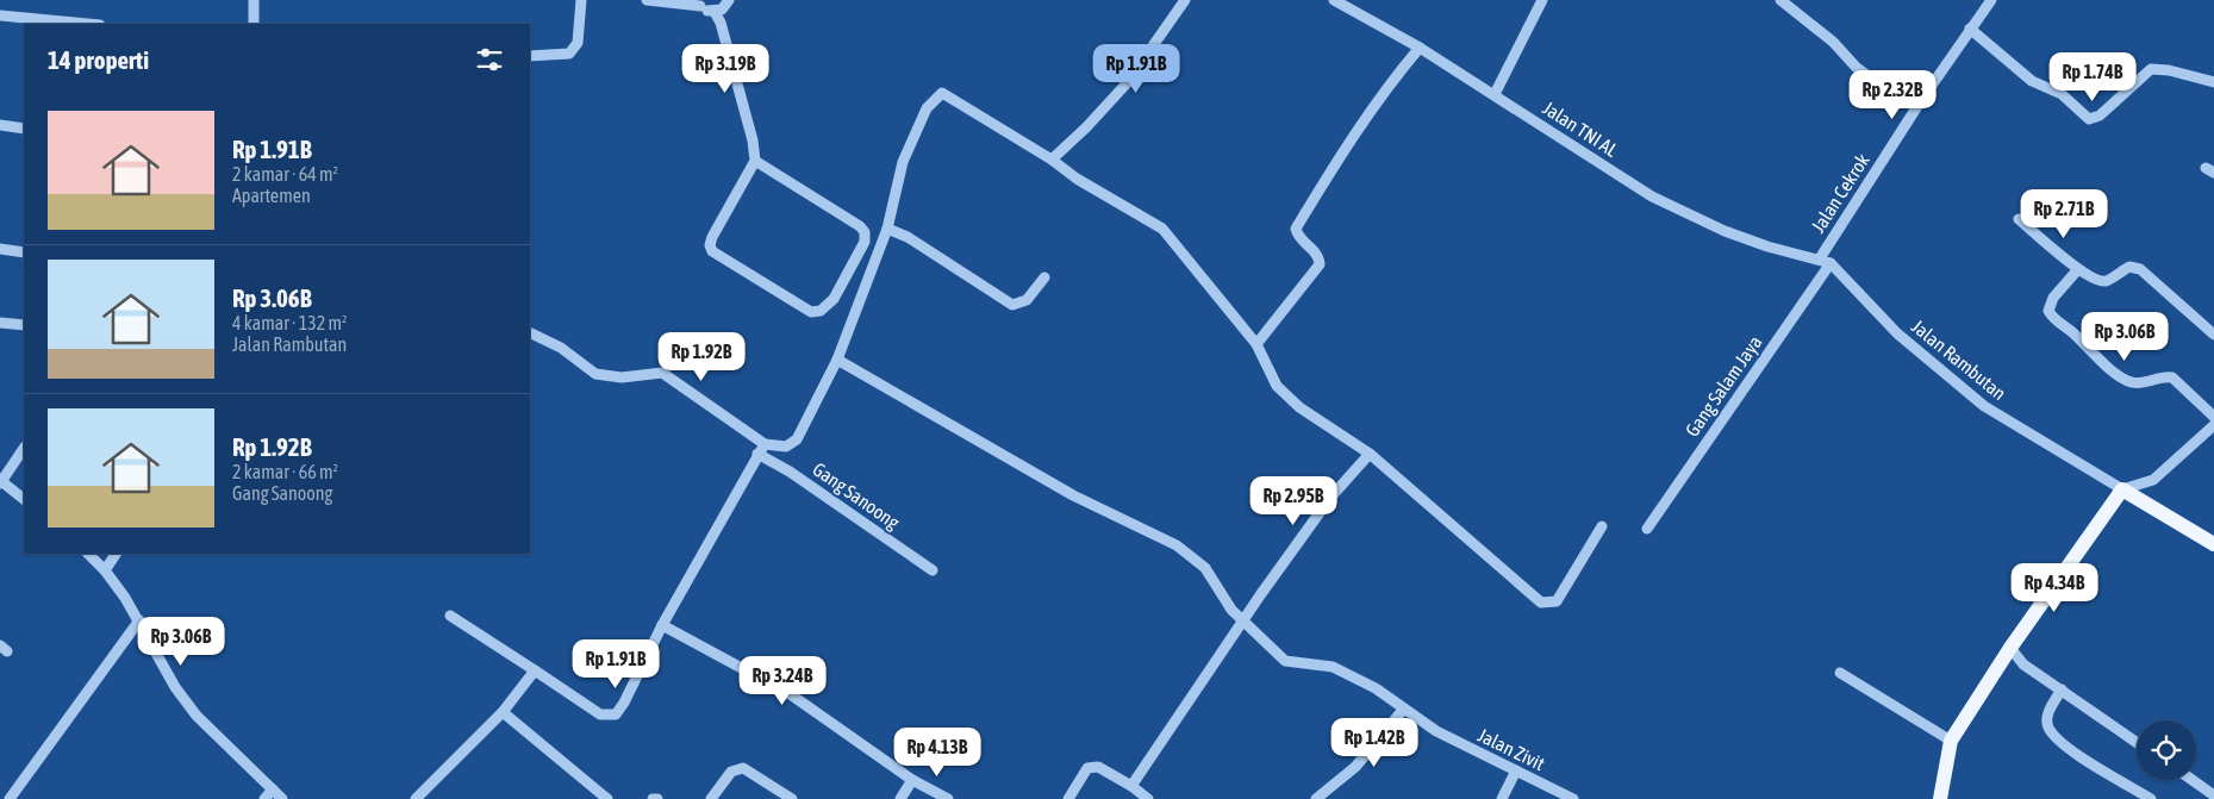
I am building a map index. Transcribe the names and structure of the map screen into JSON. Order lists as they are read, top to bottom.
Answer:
{
  "streets": {
    "street": [
      "Jalan TNI AL",
      "Jalan Cekrok",
      "Jalan Rambutan",
      "Gang Salam Jaya",
      "Gang Sanoong",
      "Jalan Zivit"
    ]
  },
  "crossings": [
    ["Jalan TNI AL", "Jalan Cekrok"],
    ["Jalan TNI AL", "Jalan Rambutan"],
    ["Jalan Cekrok", "Jalan Rambutan"],
    ["Jalan Rambutan", "Gang Salam Jaya"]
  ],
  "page": {
    "heading": "14 properti",
    "price": [
      "Rp 3.19B",
      "Rp 1.91B",
      "Rp 1.74B",
      "Rp 2.32B",
      "Rp 2.71B",
      "Rp 3.06B",
      "Rp 1.92B",
      "Rp 2.95B",
      "Rp 4.34B",
      "Rp 3.06B",
      "Rp 1.91B",
      "Rp 3.24B",
      "Rp 1.42B",
      "Rp 4.13B"
    ],
    "list": [
      {
        "name": "Rp 1.91B",
        "note": "2 kamar · 64 m² · Apartemen"
      },
      {
        "name": "Rp 3.06B",
        "note": "4 kamar · 132 m² · Jalan Rambutan"
      },
      {
        "name": "Rp 1.92B",
        "note": "2 kamar · 66 m² · Gang Sanoong"
      }
    ]
  }
}
